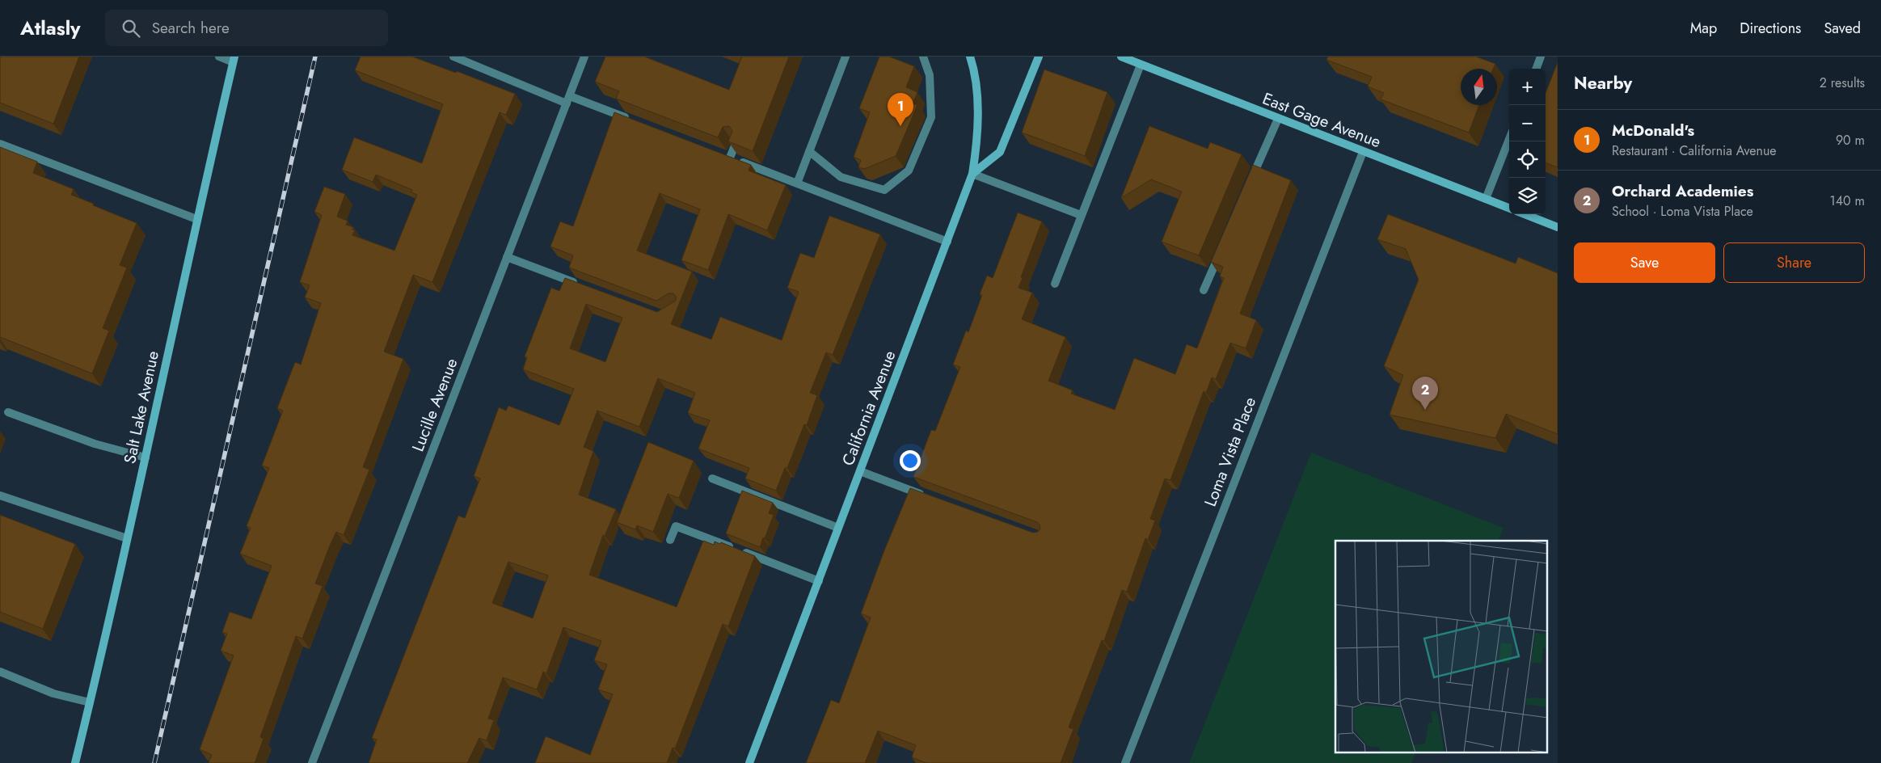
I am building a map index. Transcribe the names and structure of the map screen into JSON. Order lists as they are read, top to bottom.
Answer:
{
  "streets": {
    "street": [
      "East Gage Avenue",
      "Lucille Avenue",
      "Salt Lake Avenue",
      "California Avenue",
      "Loma Vista Place"
    ]
  },
  "crossings": [
    ["East Gage Avenue", "Loma Vista Place"]
  ],
  "north": "top",
  "page": {
    "header": "Atlasly",
    "search": "Search here",
    "nav": ["Map", "Directions", "Saved"],
    "heading": ["Nearby", "2 results"],
    "map_buttons": ["+", "−"],
    "pins": ["1", "2"],
    "list": [
      {
        "mark": "1",
        "name": "McDonald's",
        "note": "Restaurant · California Avenue",
        "value": "90 m"
      },
      {
        "mark": "2",
        "name": "Orchard Academies",
        "note": "School · Loma Vista Place",
        "value": "140 m"
      }
    ],
    "buttons": ["Save", "Share"]
  }
}
